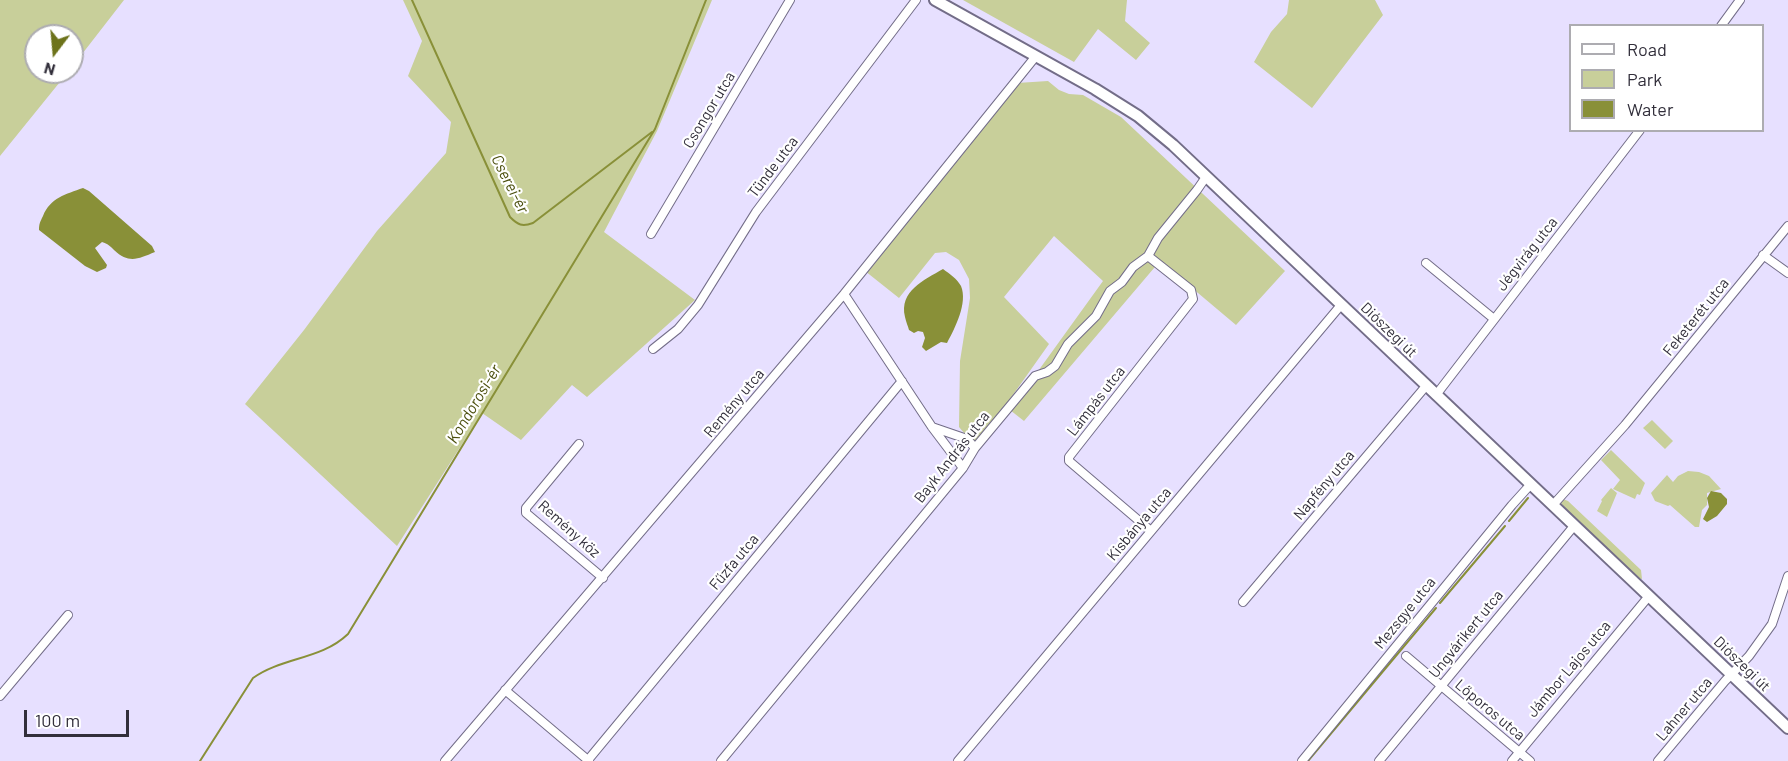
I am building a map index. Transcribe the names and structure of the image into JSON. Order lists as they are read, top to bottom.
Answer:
{
  "streets": {
    "main road": ["Diószegi út"],
    "street": [
      "Csongor utca",
      "Tünde utca",
      "Jégvirág utca",
      "Feketerét utca",
      "Lámpás utca",
      "Remény utca",
      "Bayk András utca",
      "Napfény utca",
      "Kisbánya utca",
      "Remény köz",
      "Fűzfa utca",
      "Mezsgye utca",
      "Ungvárikert utca",
      "Jámbor Lajos utca",
      "Lahner utca",
      "Lőporos utca"
    ]
  },
  "crossings": [
    ["Jégvirág utca", "Diószegi út"],
    ["Feketerét utca", "Diószegi út"],
    ["Diószegi út", "Remény utca"],
    ["Diószegi út", "Bayk András utca"],
    ["Diószegi út", "Napfény utca"],
    ["Diószegi út", "Kisbánya utca"],
    ["Diószegi út", "Mezsgye utca"],
    ["Diószegi út", "Ungvárikert utca"],
    ["Diószegi út", "Jámbor Lajos utca"],
    ["Diószegi út", "Lahner utca"],
    ["Lámpás utca", "Bayk András utca"],
    ["Lámpás utca", "Kisbánya utca"],
    ["Remény utca", "Remény köz"],
    ["Ungvárikert utca", "Lőporos utca"],
    ["Jámbor Lajos utca", "Lőporos utca"]
  ],
  "water": ["Cserei-ér", "Kondorosi-ér"],
  "legend": ["Road", "Park", "Water"],
  "scale_bar": "100 m",
  "north": "bottom"
}
